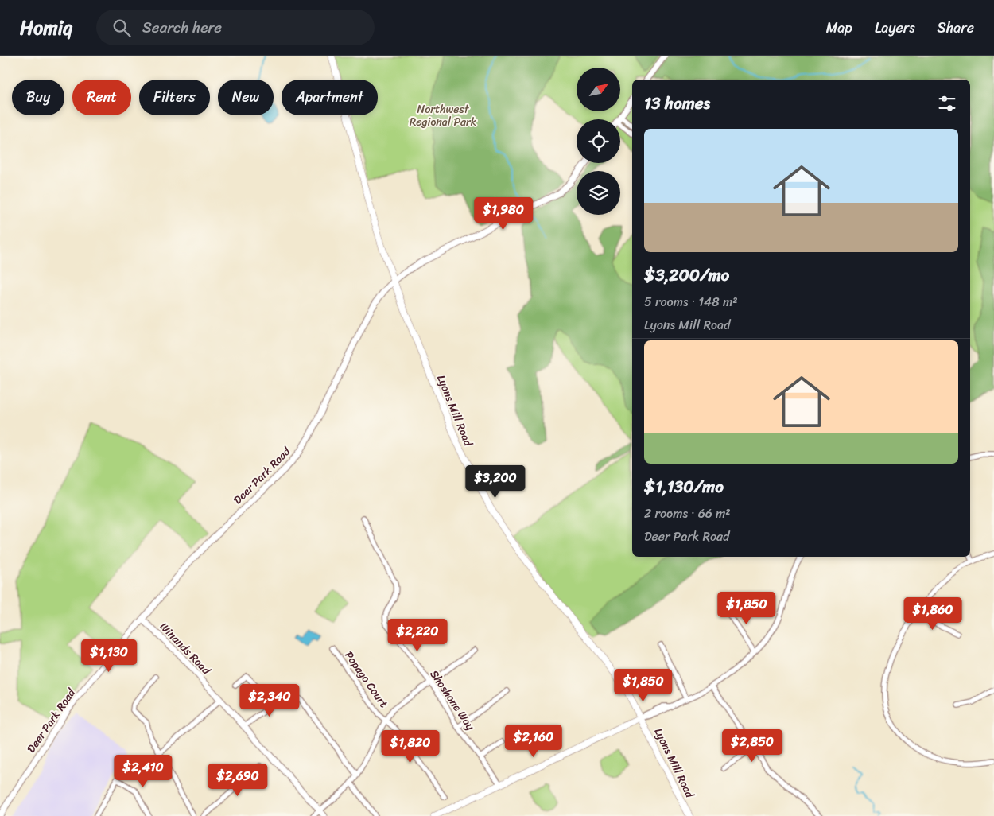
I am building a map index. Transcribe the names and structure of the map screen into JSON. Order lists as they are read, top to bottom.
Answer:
{
  "streets": {
    "main road": ["Lyons Mill Road"],
    "street": [
      "Deer Park Road",
      "Winands Road",
      "Papago Court",
      "Shoshone Way"
    ]
  },
  "crossings": [
    ["Lyons Mill Road", "Deer Park Road"],
    ["Deer Park Road", "Winands Road"]
  ],
  "parks": ["Northwest Regional Park"],
  "north": "top right",
  "page": {
    "header": "Homiq",
    "search": "Search here",
    "nav": ["Map", "Layers", "Share"],
    "chip": [
      "Buy",
      "Rent",
      "Filters",
      "New",
      "Apartment"
    ],
    "heading": "13 homes",
    "list": [
      {
        "name": "$3,200/mo",
        "note": "5 rooms · 148 m² · Lyons Mill Road"
      },
      {
        "name": "$1,130/mo",
        "note": "2 rooms · 66 m² · Deer Park Road"
      }
    ],
    "price": [
      "$1,980",
      "$3,200",
      "$1,850",
      "$1,860",
      "$2,220",
      "$1,130",
      "$1,850",
      "$2,340",
      "$2,160",
      "$2,850",
      "$1,820",
      "$2,410",
      "$2,690"
    ]
  }
}
